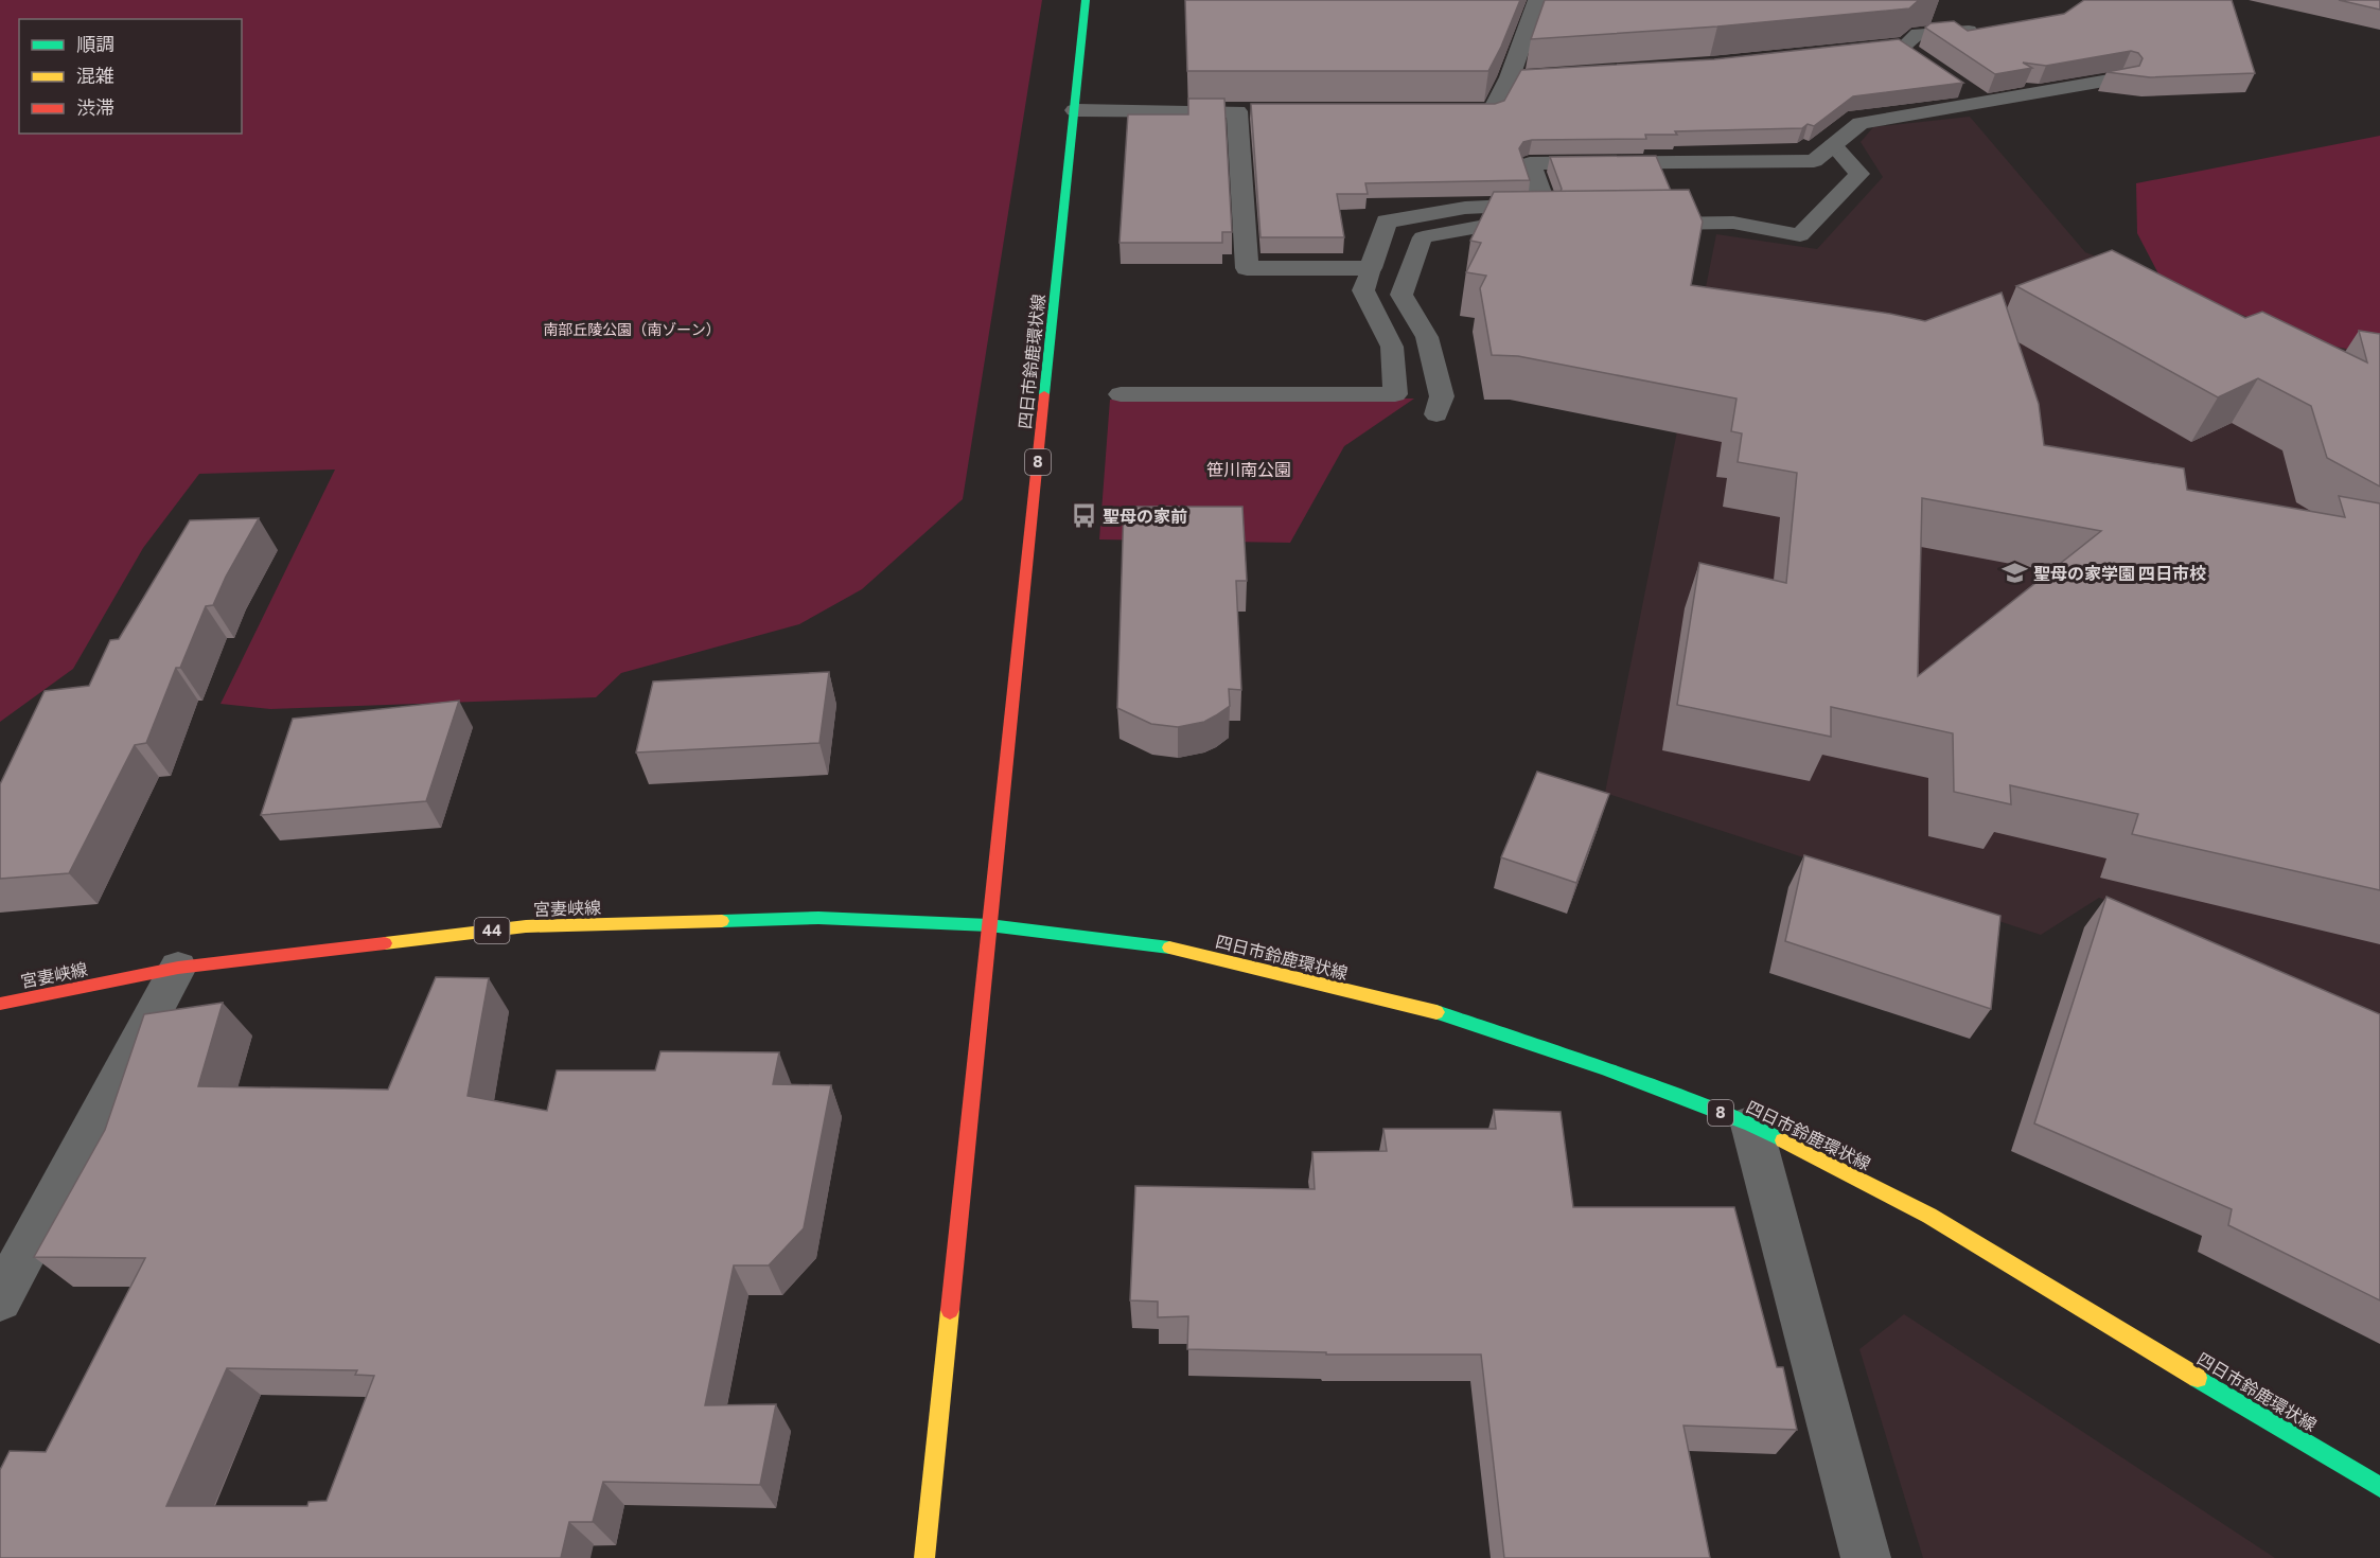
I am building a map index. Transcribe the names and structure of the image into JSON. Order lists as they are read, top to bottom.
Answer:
{
  "streets": {
    "main road": [
      "四日市鈴鹿環状線",
      "8",
      "宮妻峡線",
      "44"
    ]
  },
  "crossings": [
    ["四日市鈴鹿環状線", "宮妻峡線"]
  ],
  "parks": ["南部丘陵公園（南ゾーン）", "笹川南公園"],
  "places": {
    "bus stop": ["聖母の家前"],
    "school or university": ["聖母の家学園 四日市校"]
  },
  "legend": ["順調", "混雑", "渋滞"]
}
